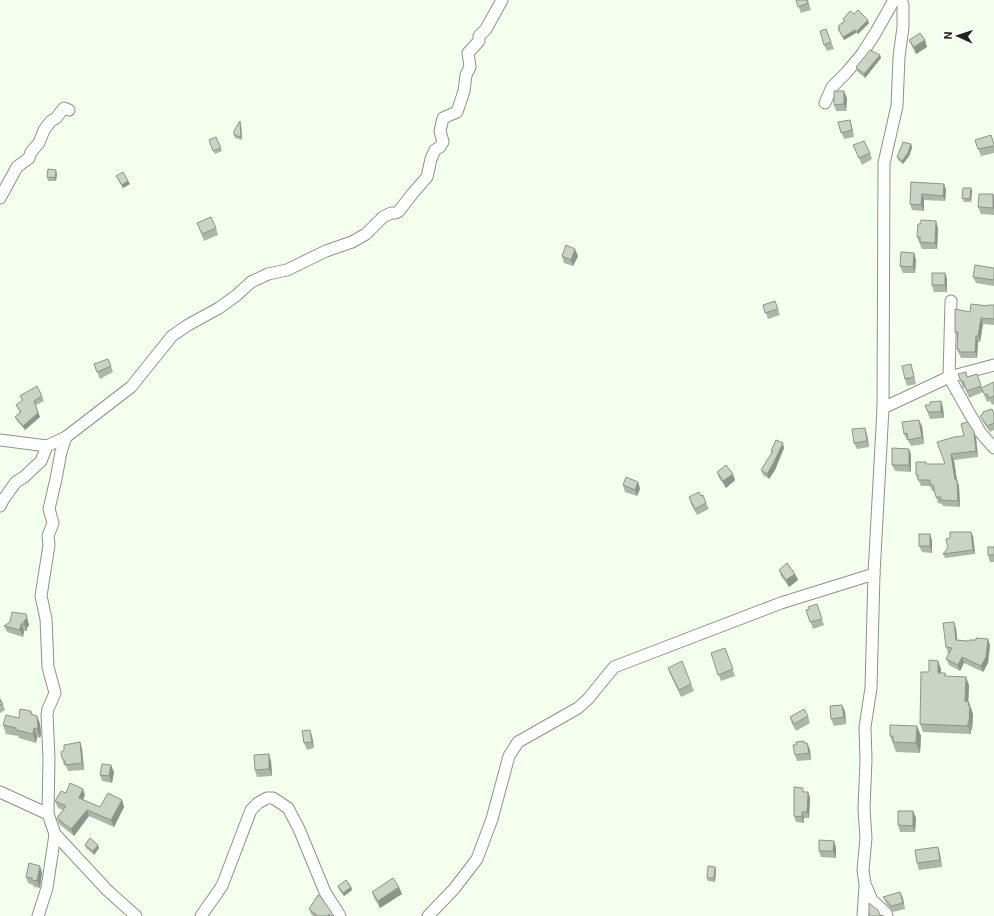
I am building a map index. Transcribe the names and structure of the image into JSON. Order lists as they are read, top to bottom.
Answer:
{
  "north": "left"
}
